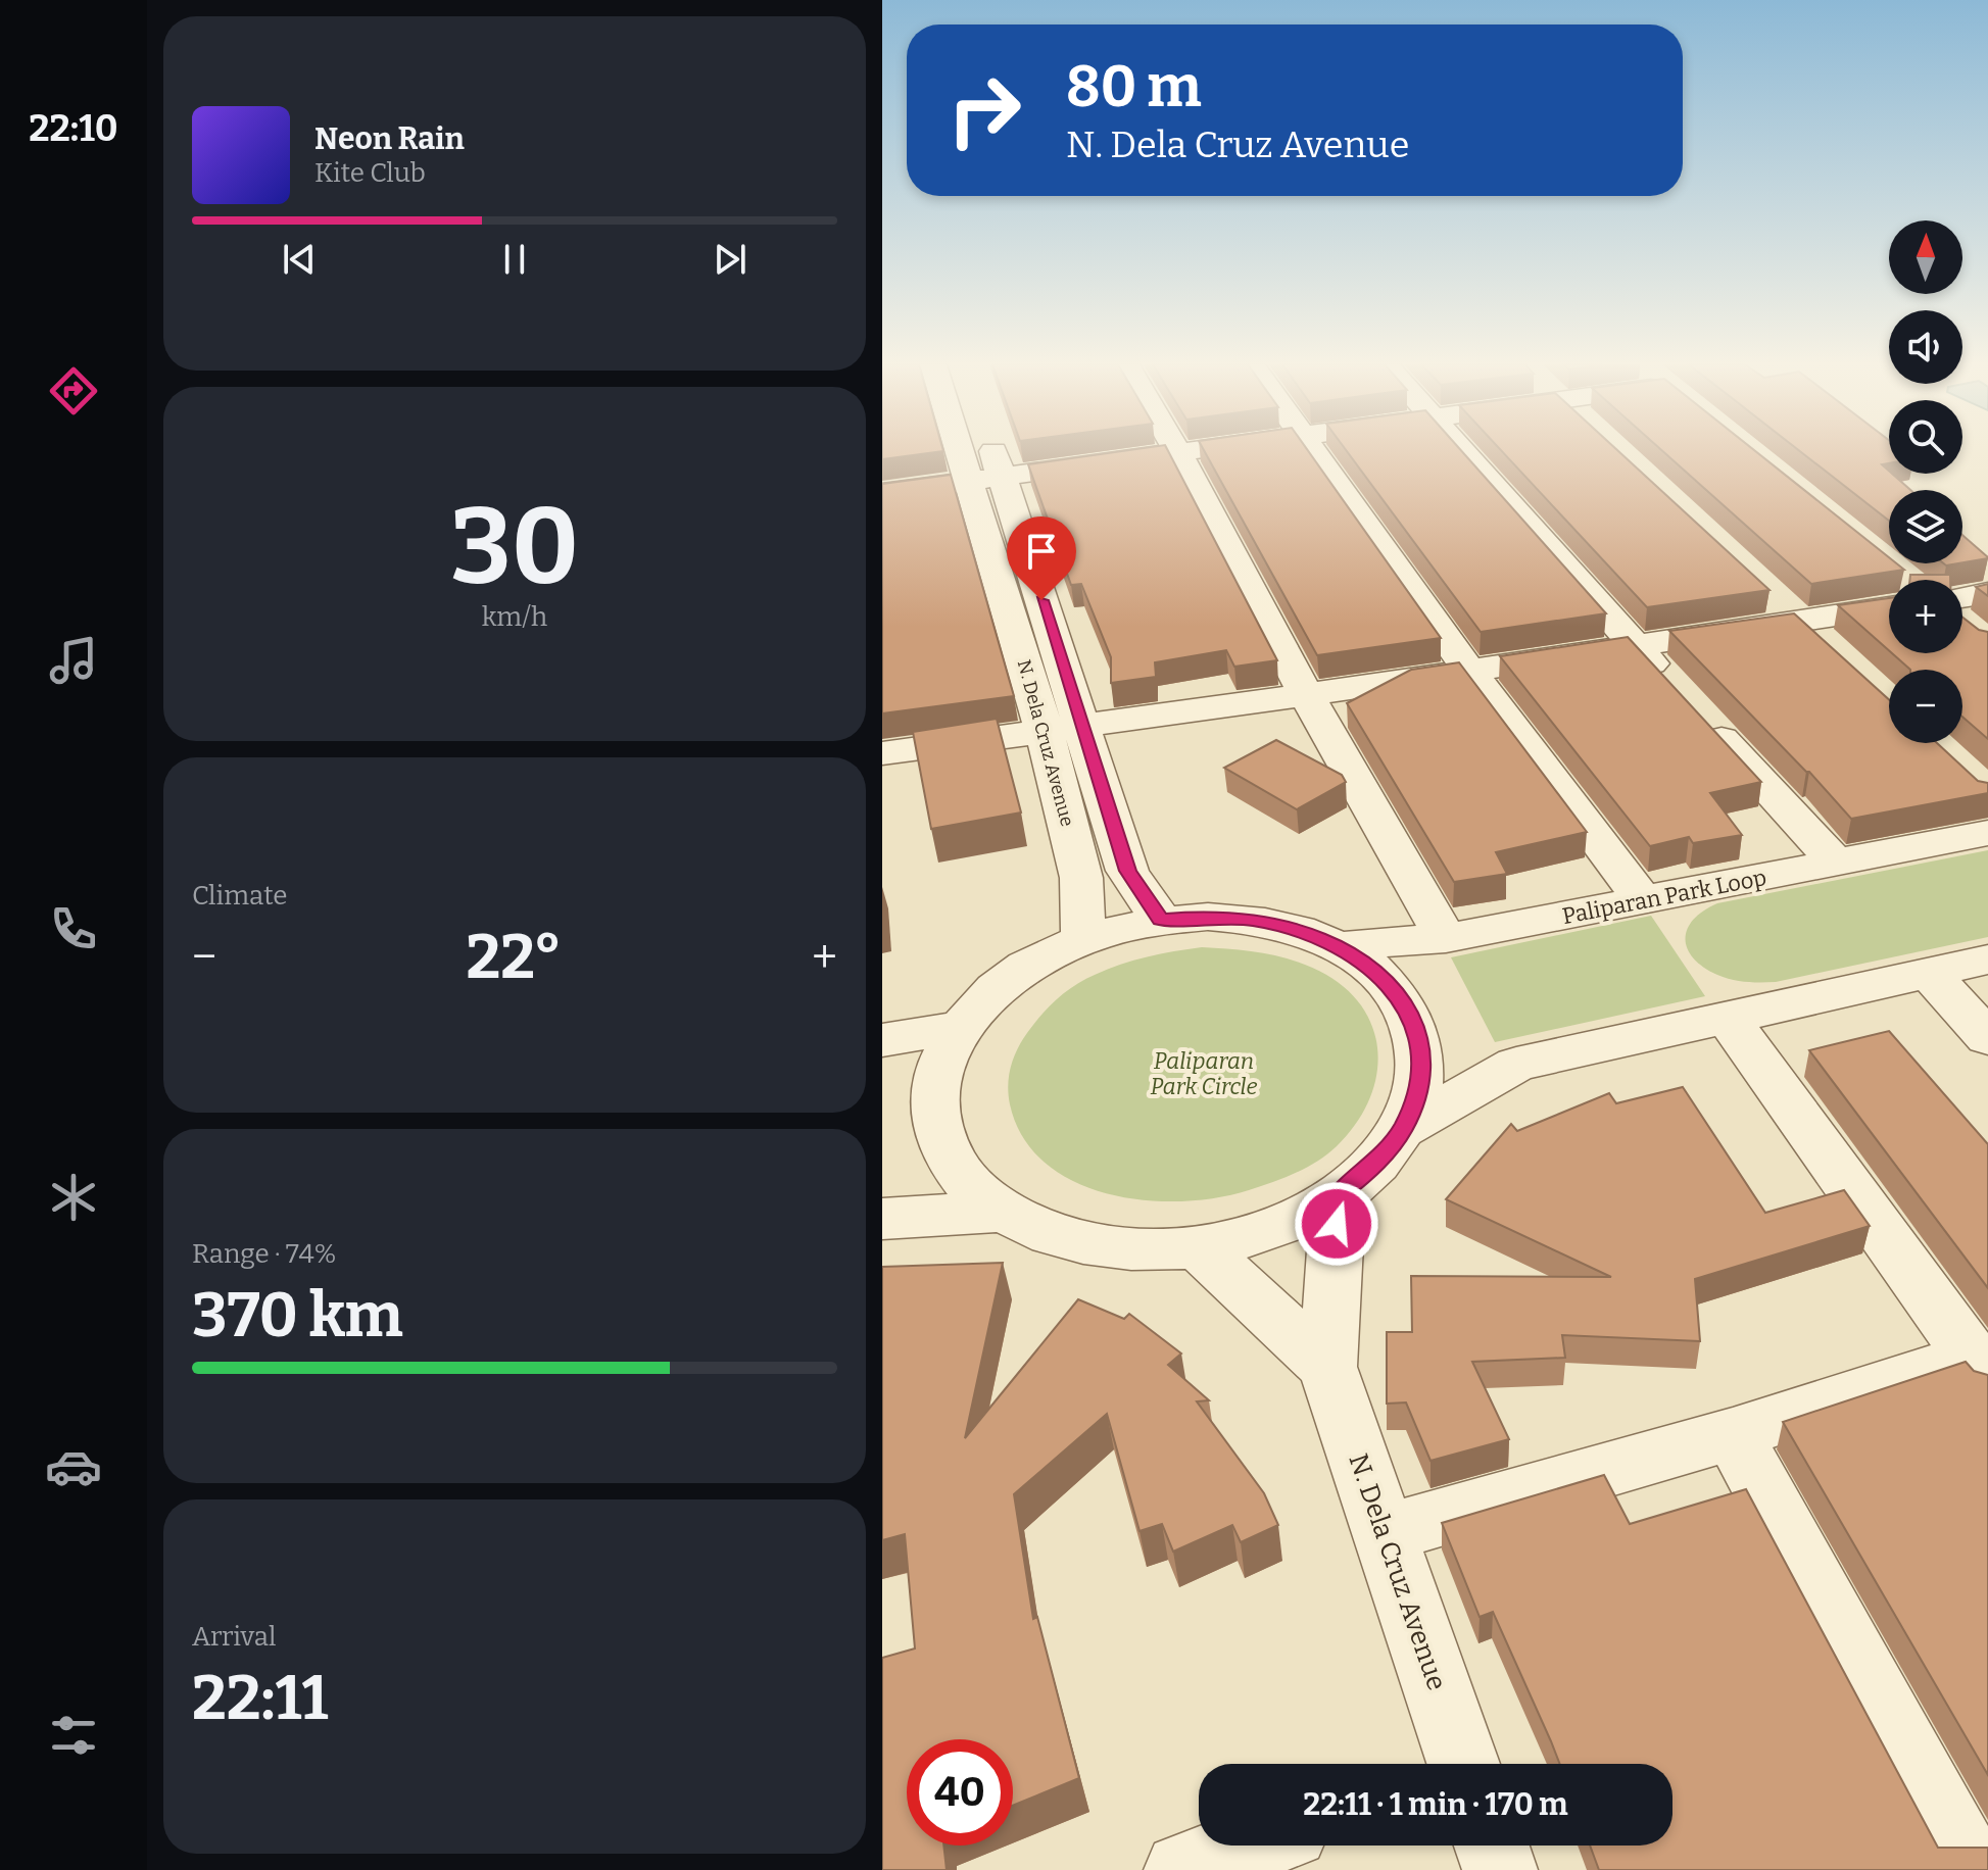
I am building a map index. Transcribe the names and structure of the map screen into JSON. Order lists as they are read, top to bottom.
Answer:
{
  "streets": {
    "street": ["N. Dela Cruz Avenue", "Paliparan Park Loop"]
  },
  "parks": ["Paliparan Park Circle"],
  "north": "top",
  "page": {
    "tabs": "22:10",
    "turn": ["80 m", "N. Dela Cruz Avenue"],
    "song": ["Neon Rain", "Kite Club"],
    "map_buttons": ["+", "−"],
    "tile": [
      ["30", "km/h"],
      "Climate",
      ["Range · 74%", "370 km"],
      ["Arrival", "22:11"]
    ],
    "heat": ["−", "22°", "+"],
    "limit": "40",
    "trip": "22:11 · 1 min · 170 m"
  }
}
